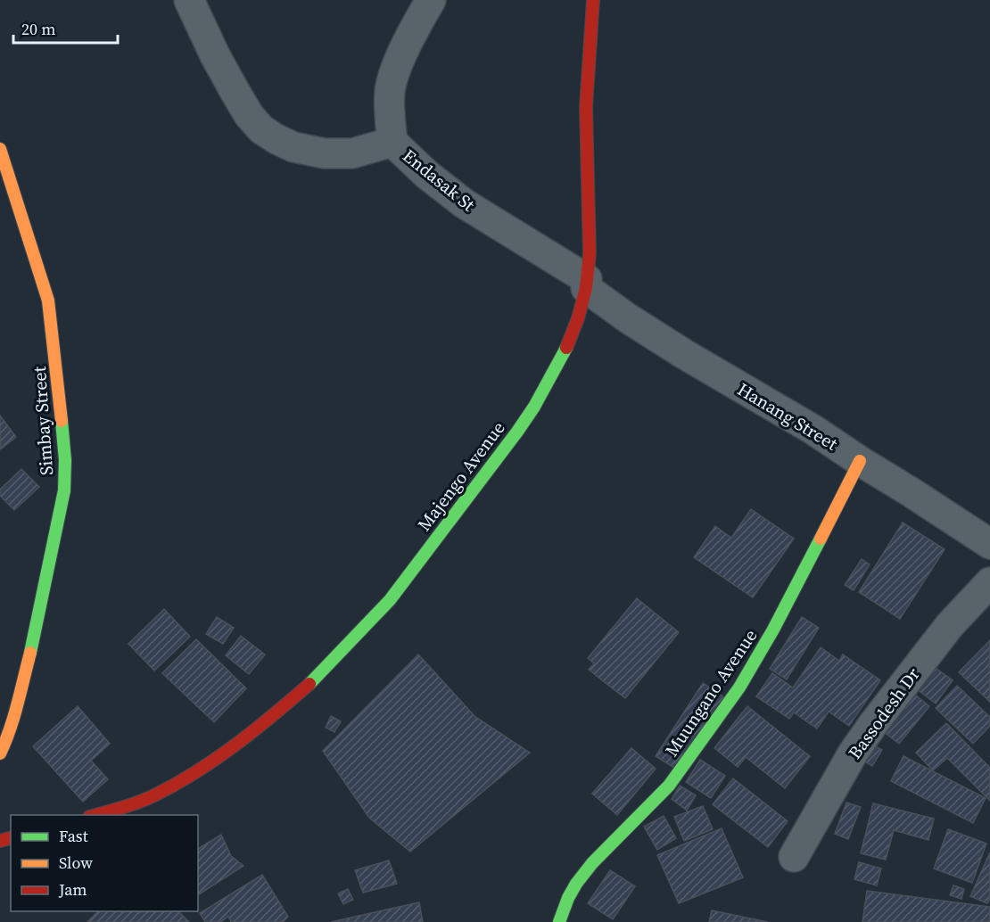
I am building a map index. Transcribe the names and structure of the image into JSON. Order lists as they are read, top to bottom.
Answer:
{
  "streets": {
    "street": [
      "Endasak St",
      "Hanang Street",
      "Simbay Street",
      "Majengo Avenue",
      "Muungano Avenue",
      "Bassodesh Dr"
    ]
  },
  "crossings": [
    ["Endasak St", "Hanang Street"],
    ["Endasak St", "Majengo Avenue"],
    ["Hanang Street", "Majengo Avenue"],
    ["Hanang Street", "Muungano Avenue"]
  ],
  "legend": ["Fast", "Slow", "Jam"],
  "scale_bar": "20 m"
}
